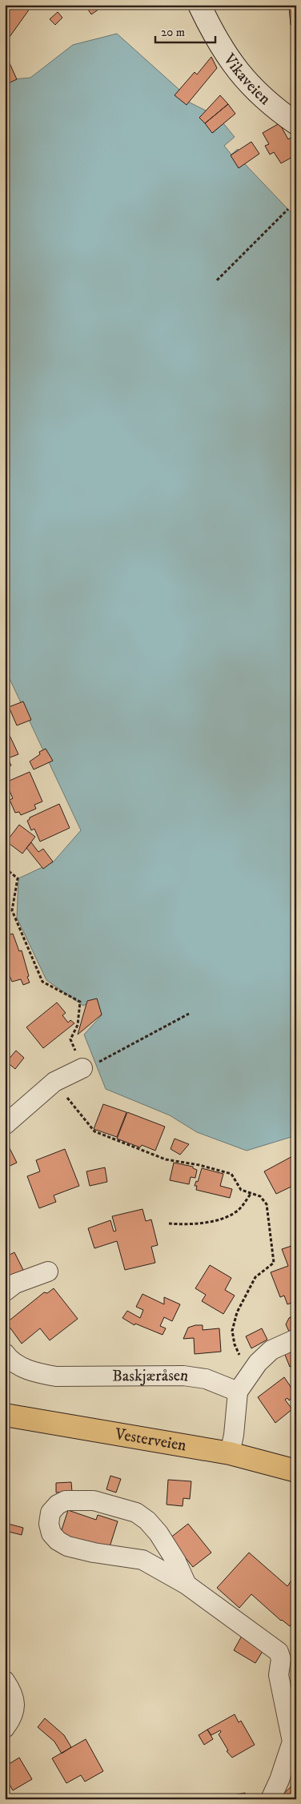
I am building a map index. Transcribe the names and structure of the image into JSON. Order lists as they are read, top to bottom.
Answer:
{
  "streets": {
    "main road": ["Vikaveien", "Vesterveien"],
    "street": ["Baskjæråsen"]
  },
  "scale_bar": "20 m"
}
